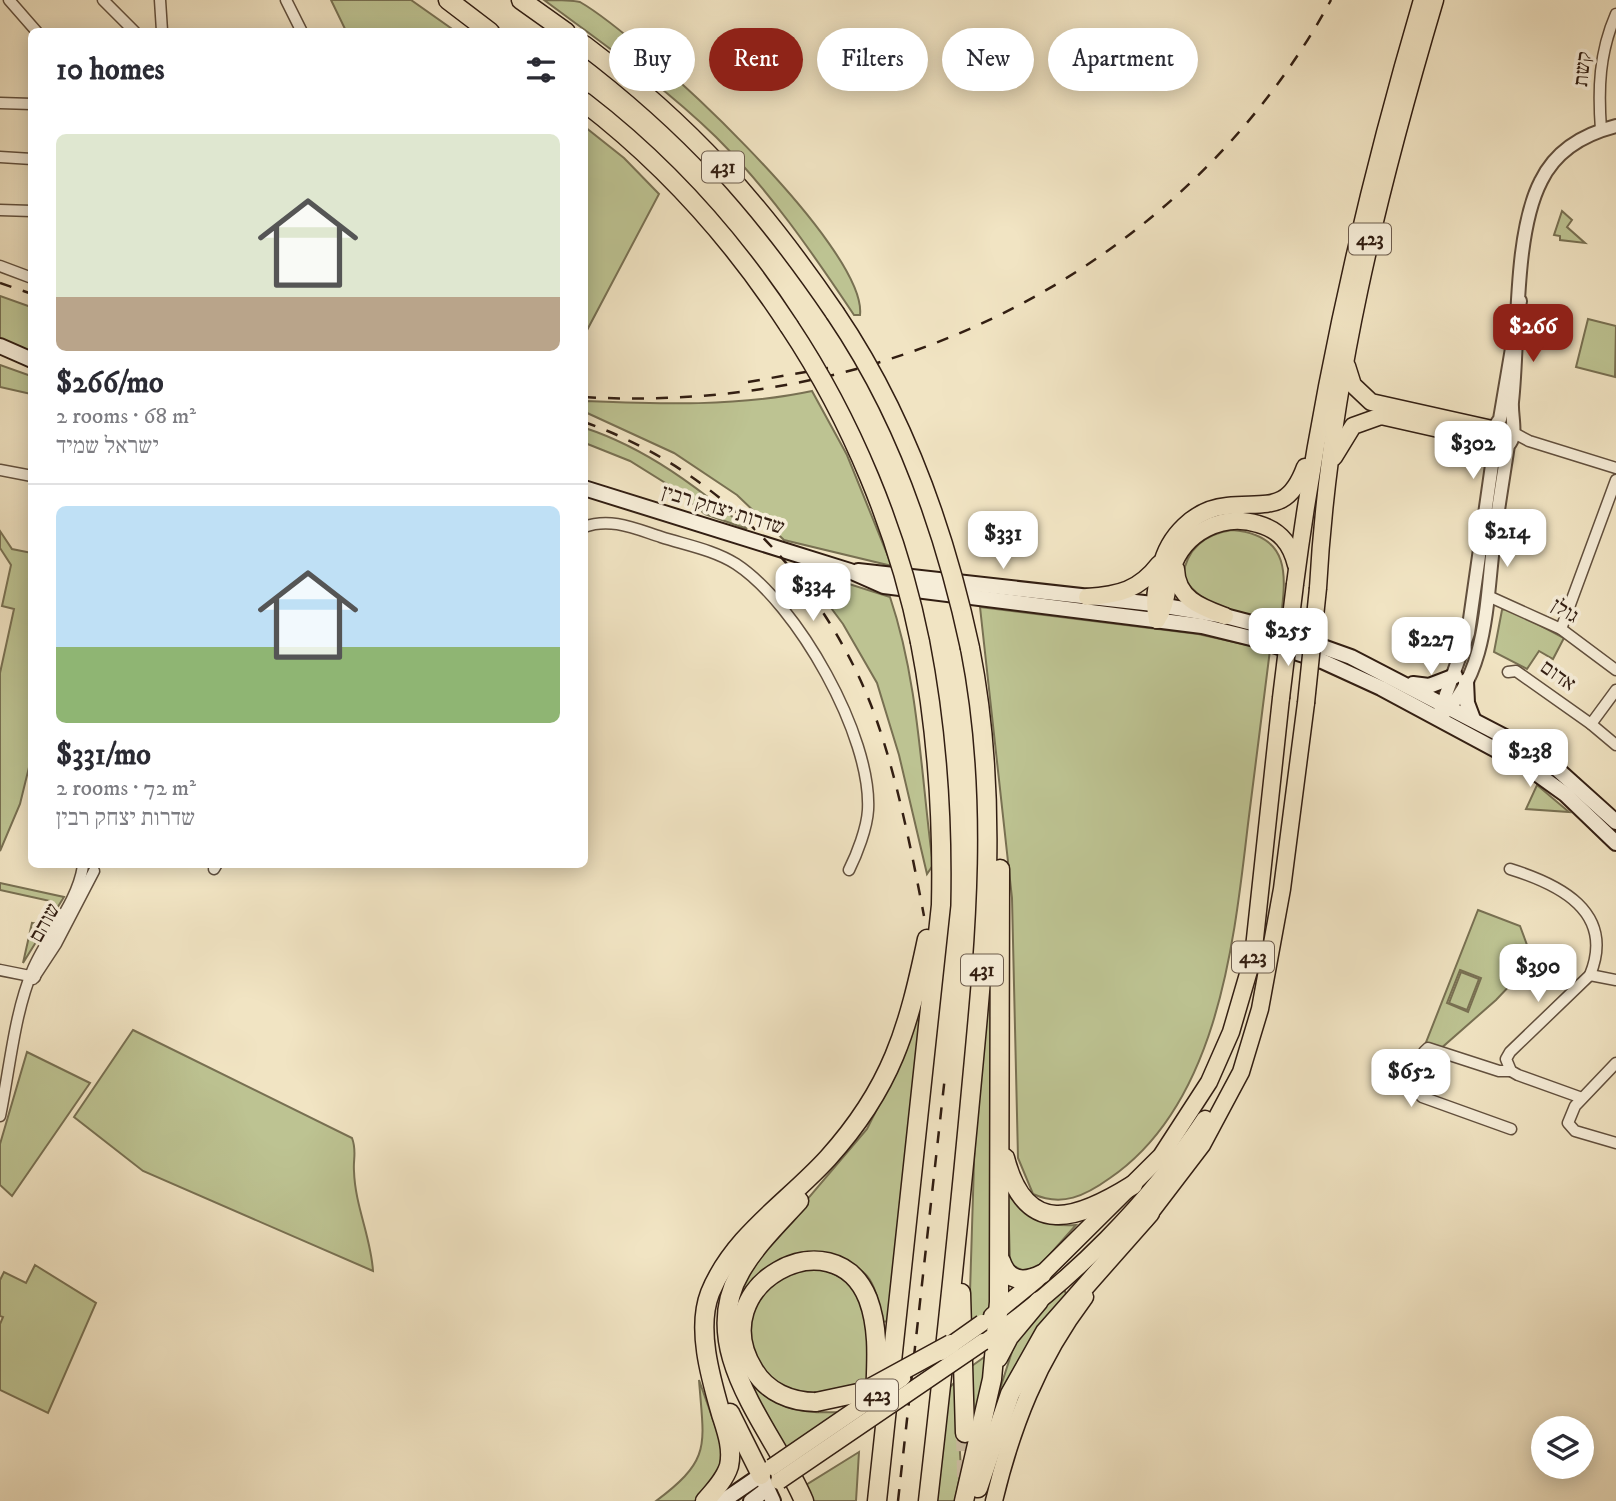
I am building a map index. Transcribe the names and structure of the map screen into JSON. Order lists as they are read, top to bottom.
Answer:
{
  "streets": {
    "highway": ["431"],
    "main road": ["423", "שדרות יצחק רבין"],
    "street": [
      "קשת",
      "גולן",
      "אדום",
      "שוהם"
    ]
  },
  "page": {
    "chip": [
      "Buy",
      "Rent",
      "Filters",
      "New",
      "Apartment"
    ],
    "heading": "10 homes",
    "list": [
      {
        "name": "$266/mo",
        "note": "2 rooms · 68 m² · ישראל שמיד"
      },
      {
        "name": "$331/mo",
        "note": "2 rooms · 72 m² · שדרות יצחק רבין"
      }
    ],
    "price": [
      "$266",
      "$302",
      "$214",
      "$331",
      "$334",
      "$255",
      "$227",
      "$238",
      "$390",
      "$652"
    ]
  }
}
